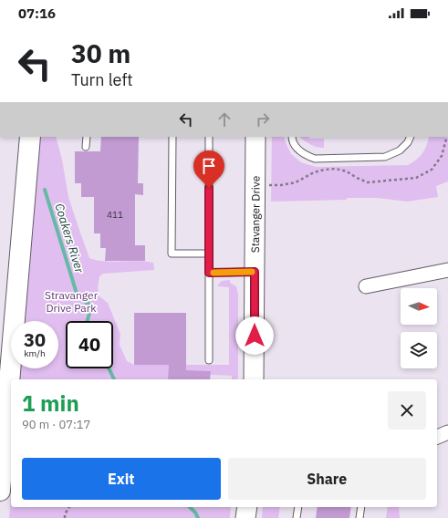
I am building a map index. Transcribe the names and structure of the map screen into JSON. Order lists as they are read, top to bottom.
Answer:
{
  "streets": {
    "street": ["Stavanger Drive"]
  },
  "water": ["Coakers River"],
  "parks": ["Stravanger Drive Park"],
  "house_numbers": ["411"],
  "north": "right",
  "page": {
    "status": "07:16",
    "turn": ["30 m", "Turn left"],
    "speed": "30 km/h",
    "limit": "40",
    "heading": ["1 min", "90 m · 07:17"],
    "buttons": ["Exit", "Share"]
  }
}
